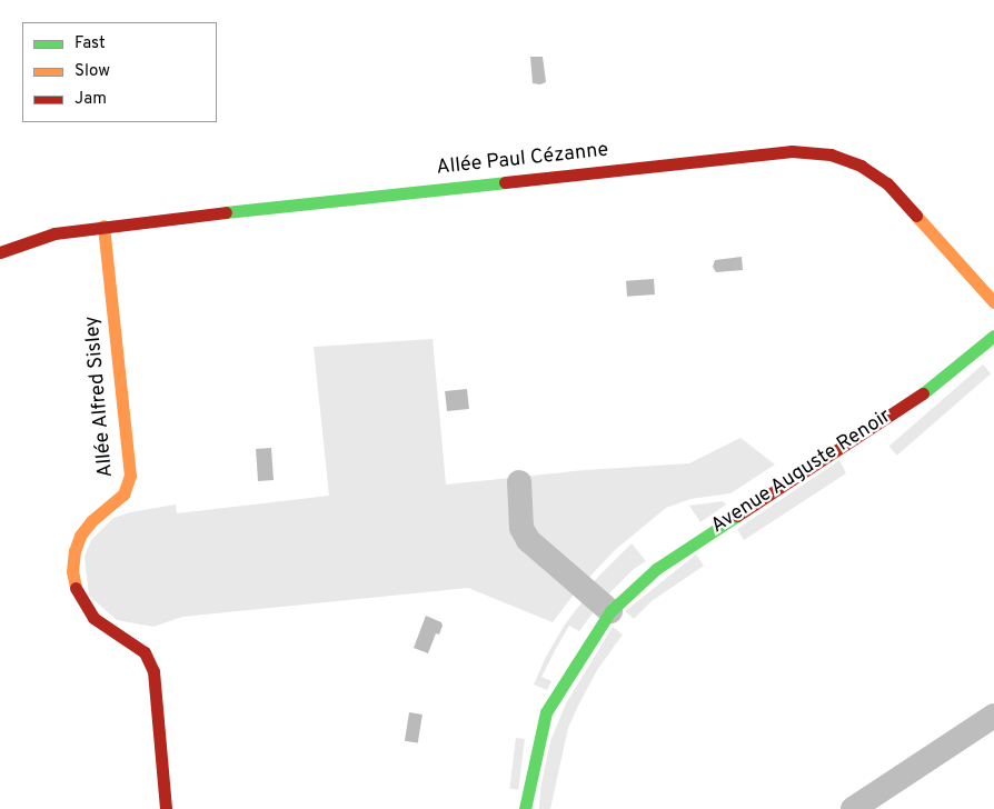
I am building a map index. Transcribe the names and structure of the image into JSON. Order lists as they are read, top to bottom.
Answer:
{
  "streets": {
    "street": ["Allée Paul Cézanne", "Allée Alfred Sisley", "Avenue Auguste Renoir"]
  },
  "crossings": [
    ["Allée Paul Cézanne", "Allée Alfred Sisley"]
  ],
  "legend": ["Fast", "Slow", "Jam"]
}
